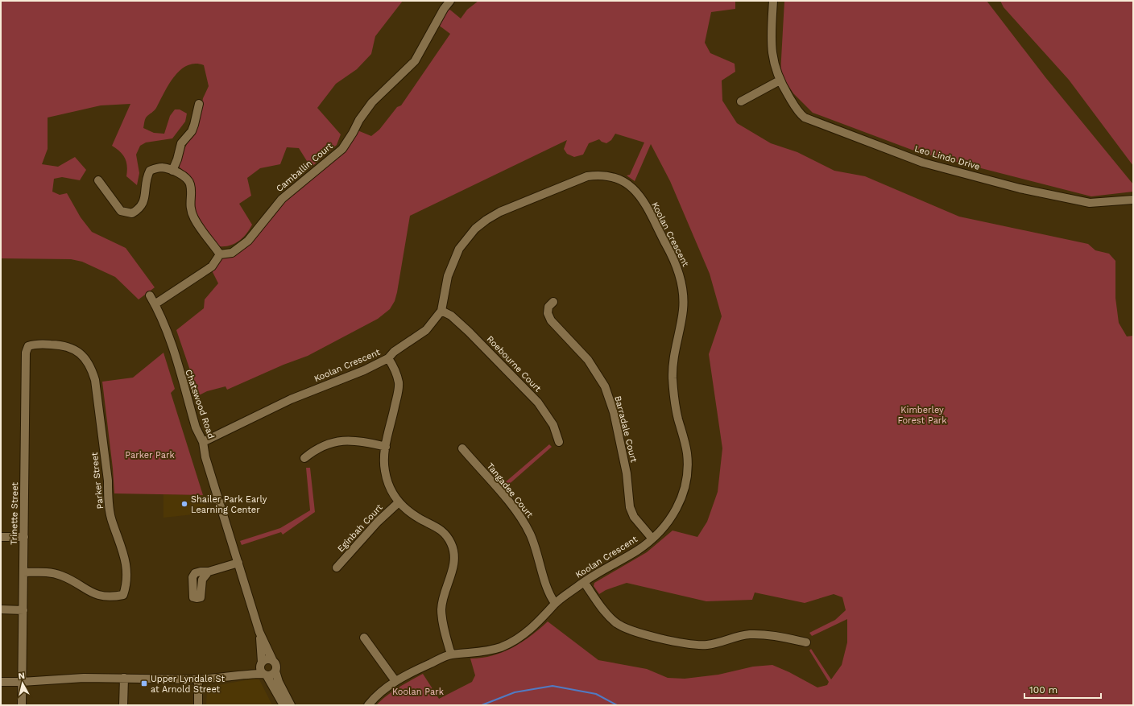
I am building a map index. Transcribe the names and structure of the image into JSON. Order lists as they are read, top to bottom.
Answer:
{
  "streets": {
    "street": [
      "Leo Lindo Drive",
      "Camballin Court",
      "Koolan Crescent",
      "Roebourne Court",
      "Chatswood Road",
      "Barradale Court",
      "Parker Street",
      "Tangadee Court",
      "Trinette Street",
      "Eginbah Court"
    ]
  },
  "crossings": [
    ["Koolan Crescent", "Roebourne Court"],
    ["Koolan Crescent", "Chatswood Road"],
    ["Koolan Crescent", "Barradale Court"],
    ["Koolan Crescent", "Tangadee Court"],
    ["Parker Street", "Trinette Street"]
  ],
  "parks": ["Kimberley Forest Park", "Parker Park", "Koolan Park"],
  "places": {
    "other": ["Shailer Park Early Learning Center"],
    "transit": ["Upper Lyndale St at Arnold Street"]
  },
  "scale_bar": "100 m",
  "north": "top"
}
